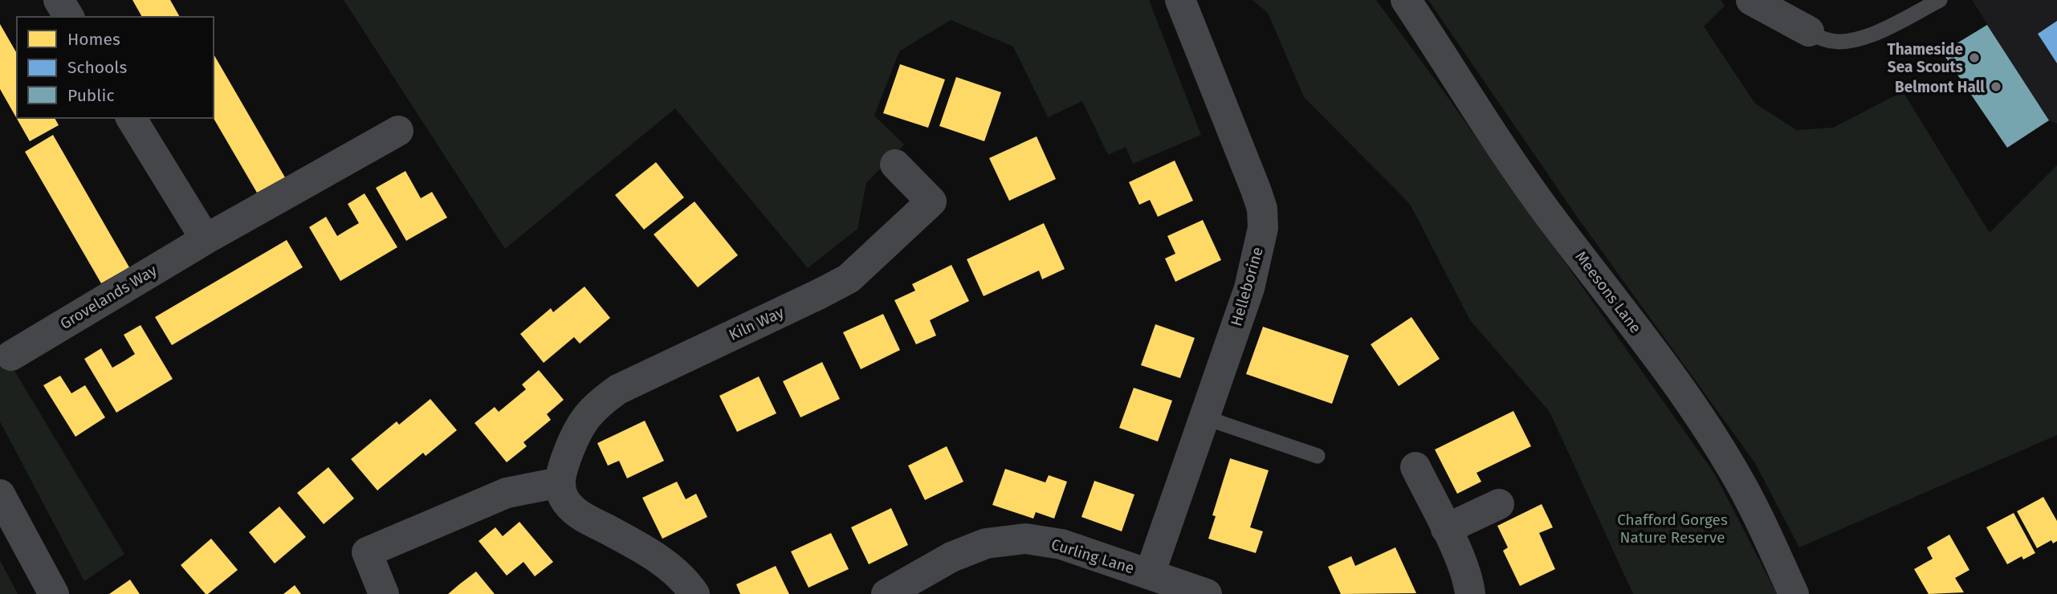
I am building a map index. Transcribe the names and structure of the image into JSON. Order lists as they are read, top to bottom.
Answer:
{
  "streets": {
    "street": [
      "Helleborine",
      "Meesons Lane",
      "Grovelands Way",
      "Kiln Way",
      "Curling Lane"
    ]
  },
  "crossings": [
    ["Helleborine", "Curling Lane"]
  ],
  "parks": ["Chafford Gorges Nature Reserve"],
  "places": ["Thameside Sea Scouts", "Belmont Hall"],
  "legend": ["Homes", "Schools", "Public"]
}
